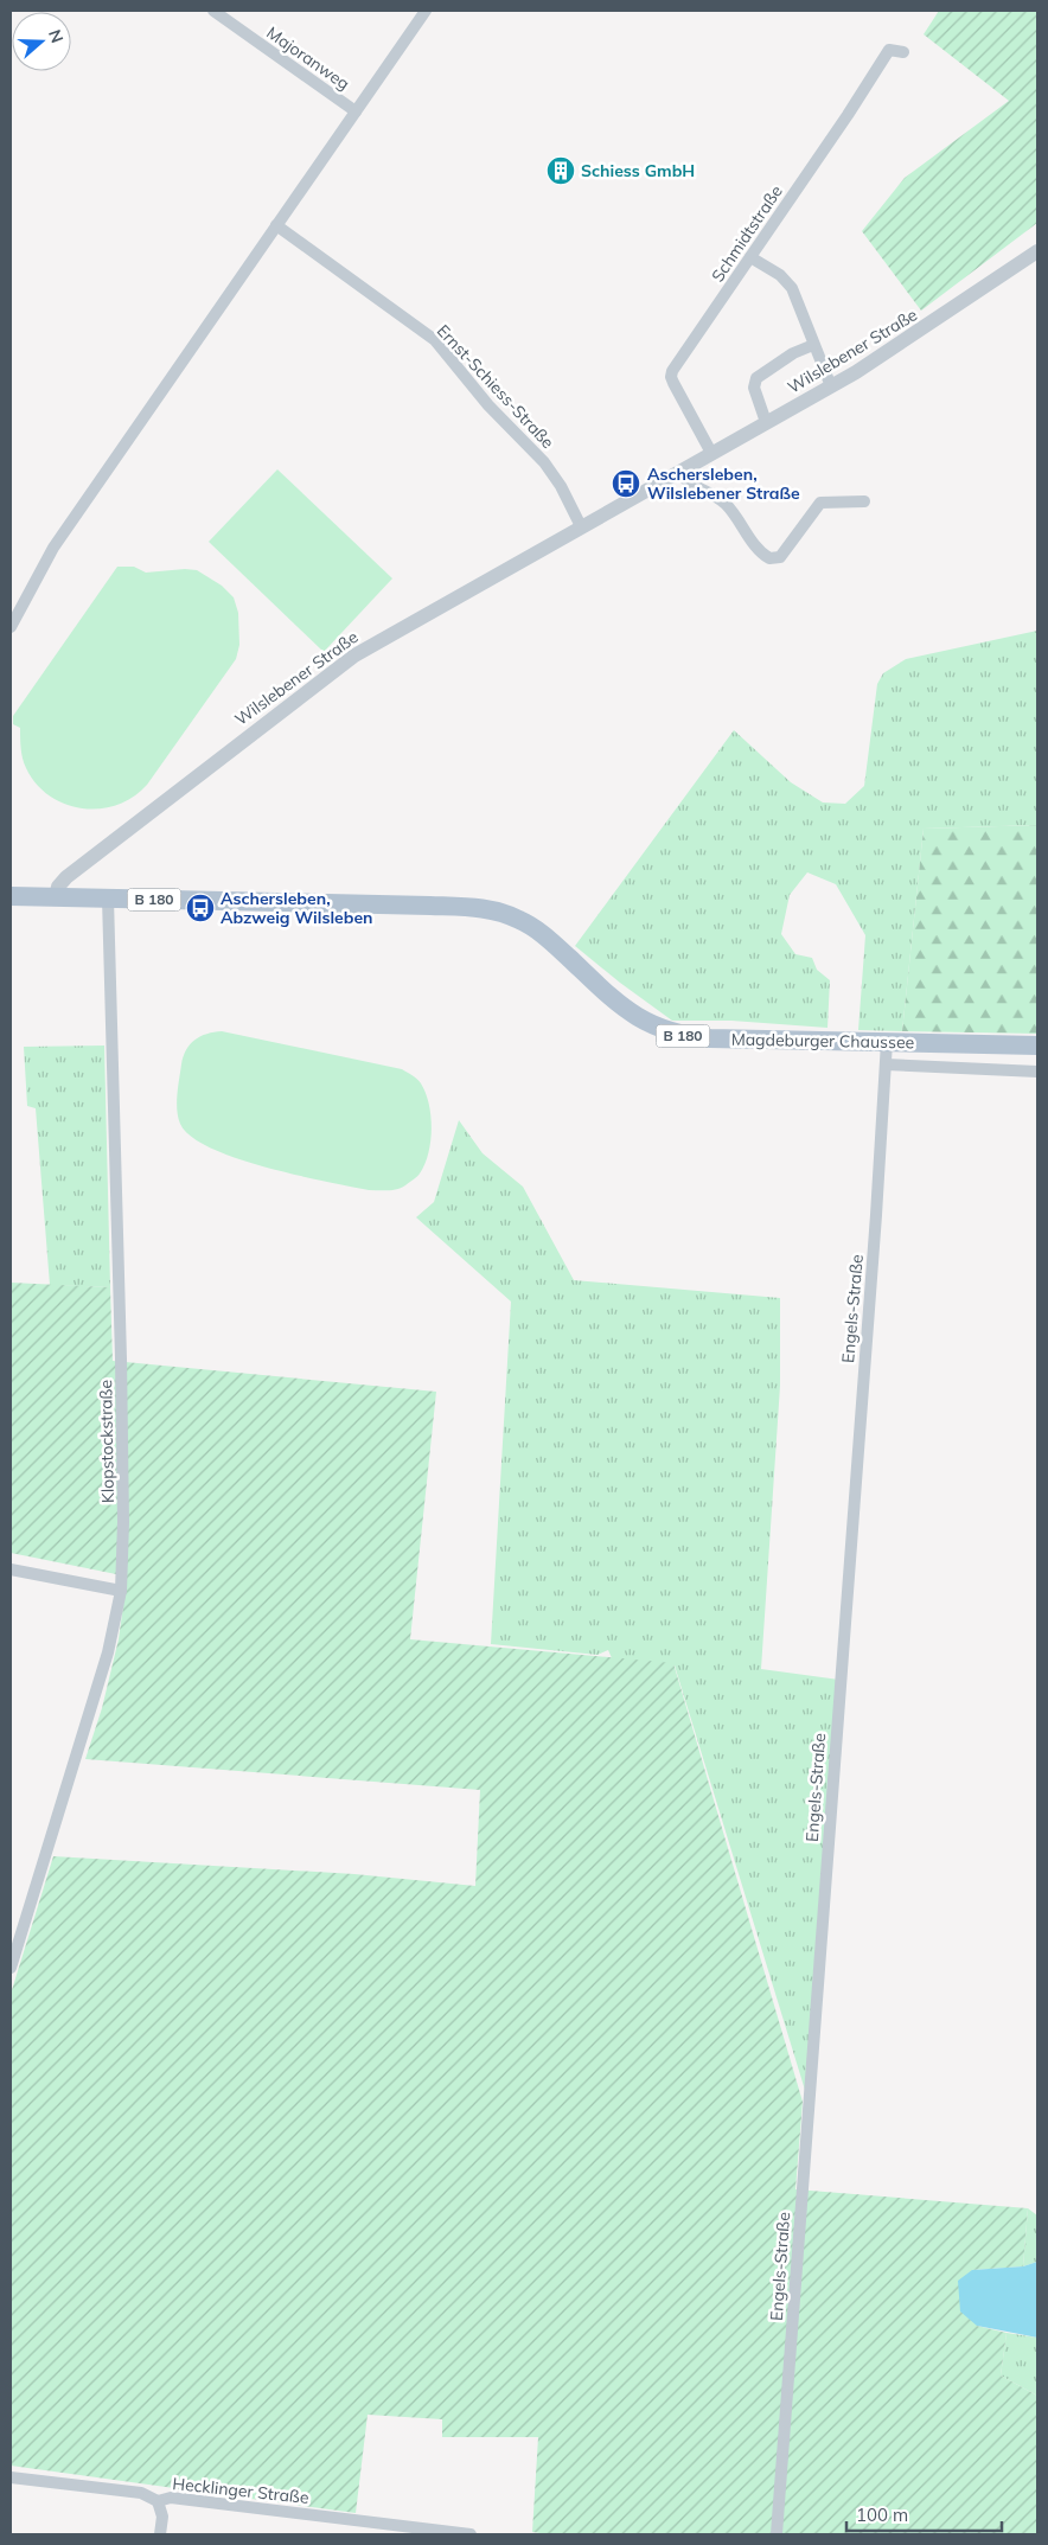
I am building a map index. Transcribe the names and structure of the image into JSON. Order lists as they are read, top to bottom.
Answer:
{
  "streets": {
    "main road": ["B 180", "Magdeburger Chaussee"],
    "street": [
      "Majoranweg",
      "Schmidtstraße",
      "Wilslebener Straße",
      "Ernst-Schiess-Straße",
      "Engels-Straße",
      "Klopstockstraße",
      "Hecklinger Straße"
    ]
  },
  "crossings": [
    ["Schmidtstraße", "Wilslebener Straße"],
    ["Wilslebener Straße", "Ernst-Schiess-Straße"],
    ["Wilslebener Straße", "Magdeburger Chaussee"],
    ["Magdeburger Chaussee", "Engels-Straße"],
    ["Magdeburger Chaussee", "Klopstockstraße"]
  ],
  "places": {
    "building": ["Schiess GmbH"],
    "bus stop": ["Aschersleben, Wilslebener Straße", "Aschersleben, Abzweig Wilsleben"]
  },
  "scale_bar": "100 m",
  "north": "right"
}
